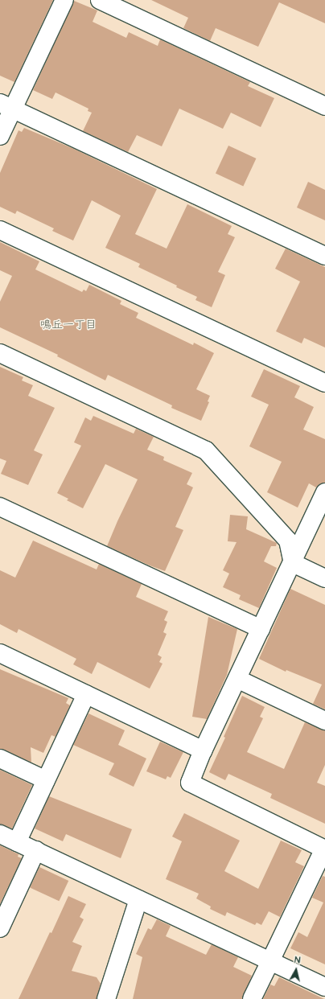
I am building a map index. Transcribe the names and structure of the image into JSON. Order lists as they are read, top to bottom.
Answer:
{
  "districts": ["鳴丘一丁目"],
  "north": "top"
}
